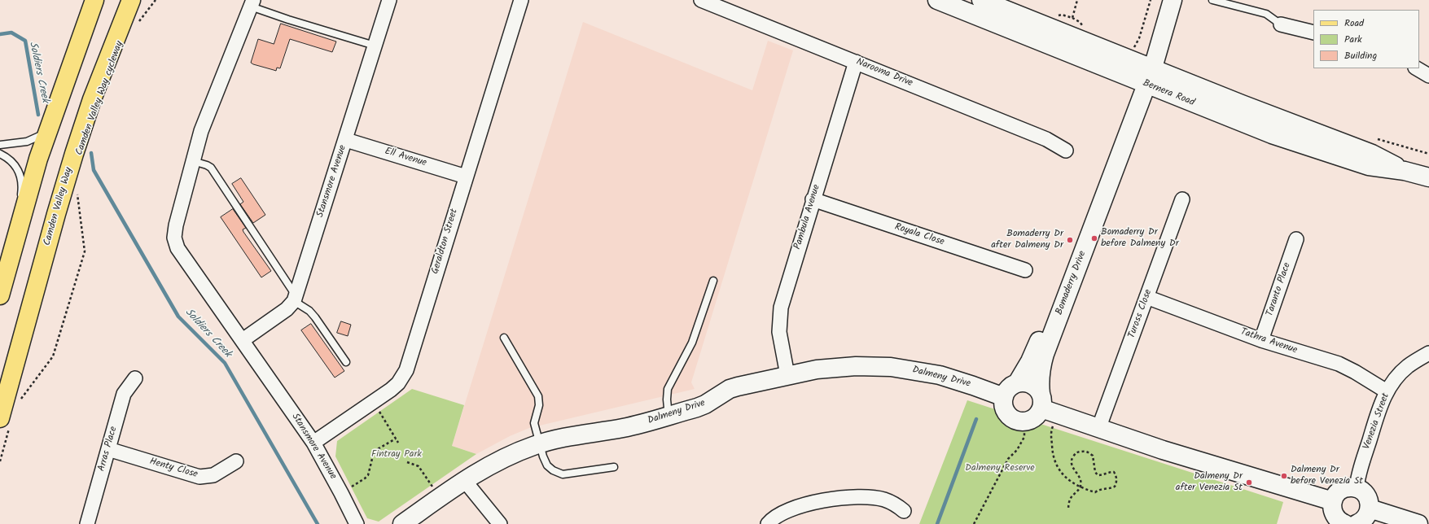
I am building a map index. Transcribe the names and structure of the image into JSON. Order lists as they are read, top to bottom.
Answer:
{
  "streets": {
    "main road": ["Camden Valley Way"],
    "street": [
      "Narooma Drive",
      "Bernera Road",
      "Ell Avenue",
      "Stansmore Avenue",
      "Pambula Avenue",
      "Royala Close",
      "Geraldton Street",
      "Bomaderry Drive",
      "Taranto Place",
      "Tuross Close",
      "Tathra Avenue",
      "Dalmeny Drive",
      "Venezia Street",
      "Arras Place",
      "Henty Close"
    ]
  },
  "crossings": [
    ["Narooma Drive", "Pambula Avenue"],
    ["Bernera Road", "Bomaderry Drive"],
    ["Ell Avenue", "Stansmore Avenue"],
    ["Ell Avenue", "Geraldton Street"],
    ["Stansmore Avenue", "Geraldton Street"],
    ["Pambula Avenue", "Royala Close"],
    ["Pambula Avenue", "Dalmeny Drive"],
    ["Bomaderry Drive", "Dalmeny Drive"],
    ["Taranto Place", "Tathra Avenue"],
    ["Tuross Close", "Tathra Avenue"],
    ["Tathra Avenue", "Venezia Street"],
    ["Arras Place", "Henty Close"]
  ],
  "water": ["Soldiers Creek"],
  "parks": ["Fintray Park", "Dalmeny Reserve"],
  "places": [
    "Bomaderry Dr before Dalmeny Dr",
    "Bomaderry Dr after Dalmeny Dr",
    "Dalmeny Dr before Venezia St",
    "Dalmeny Dr after Venezia St"
  ],
  "legend": ["Road", "Park", "Building"]
}
